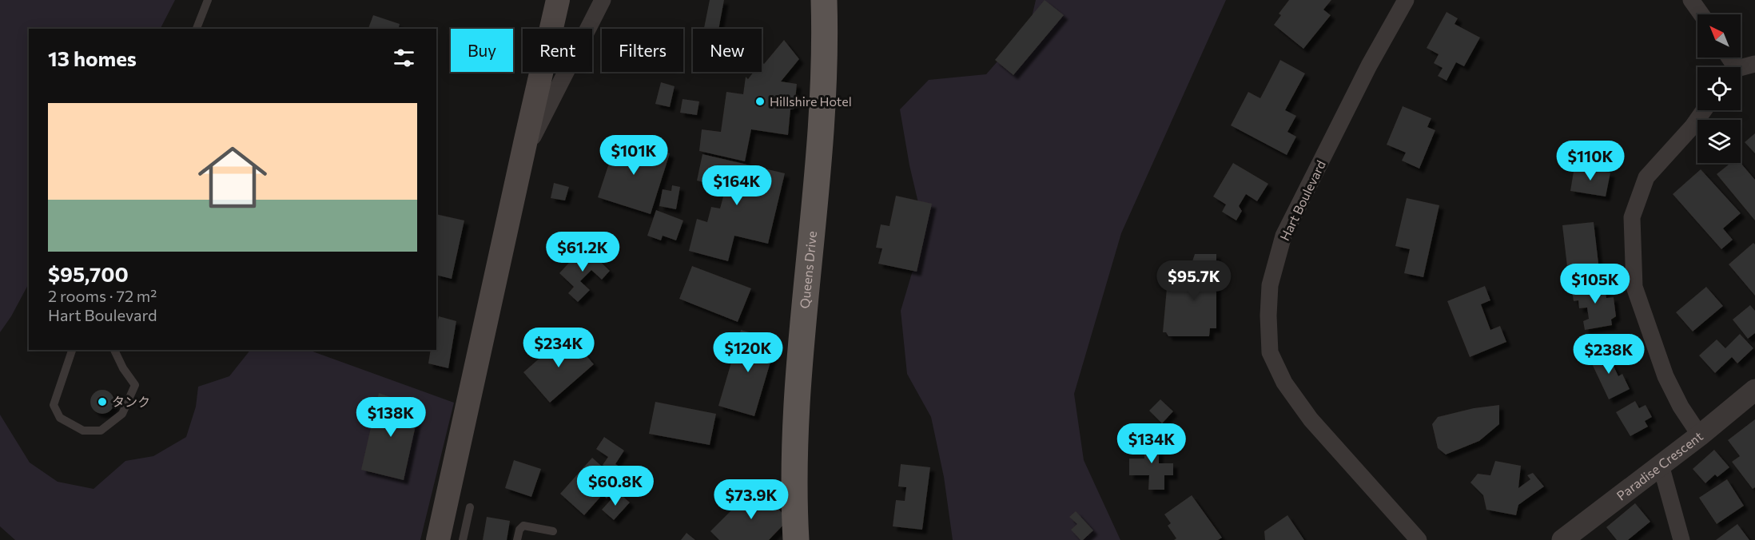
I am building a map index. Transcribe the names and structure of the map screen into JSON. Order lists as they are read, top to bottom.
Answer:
{
  "streets": {
    "main road": ["Queens Drive"],
    "street": ["Hart Boulevard", "Paradise Crescent"]
  },
  "places": ["Hillshire Hotel", "タンク"],
  "north": "top left",
  "page": {
    "chip": [
      "Buy",
      "Rent",
      "Filters",
      "New"
    ],
    "heading": "13 homes",
    "list": [
      {
        "name": "$95,700",
        "note": "2 rooms · 72 m² · Hart Boulevard"
      }
    ],
    "price": [
      "$101K",
      "$110K",
      "$164K",
      "$61.2K",
      "$95.7K",
      "$105K",
      "$234K",
      "$120K",
      "$238K",
      "$138K",
      "$134K",
      "$60.8K",
      "$73.9K"
    ]
  }
}
